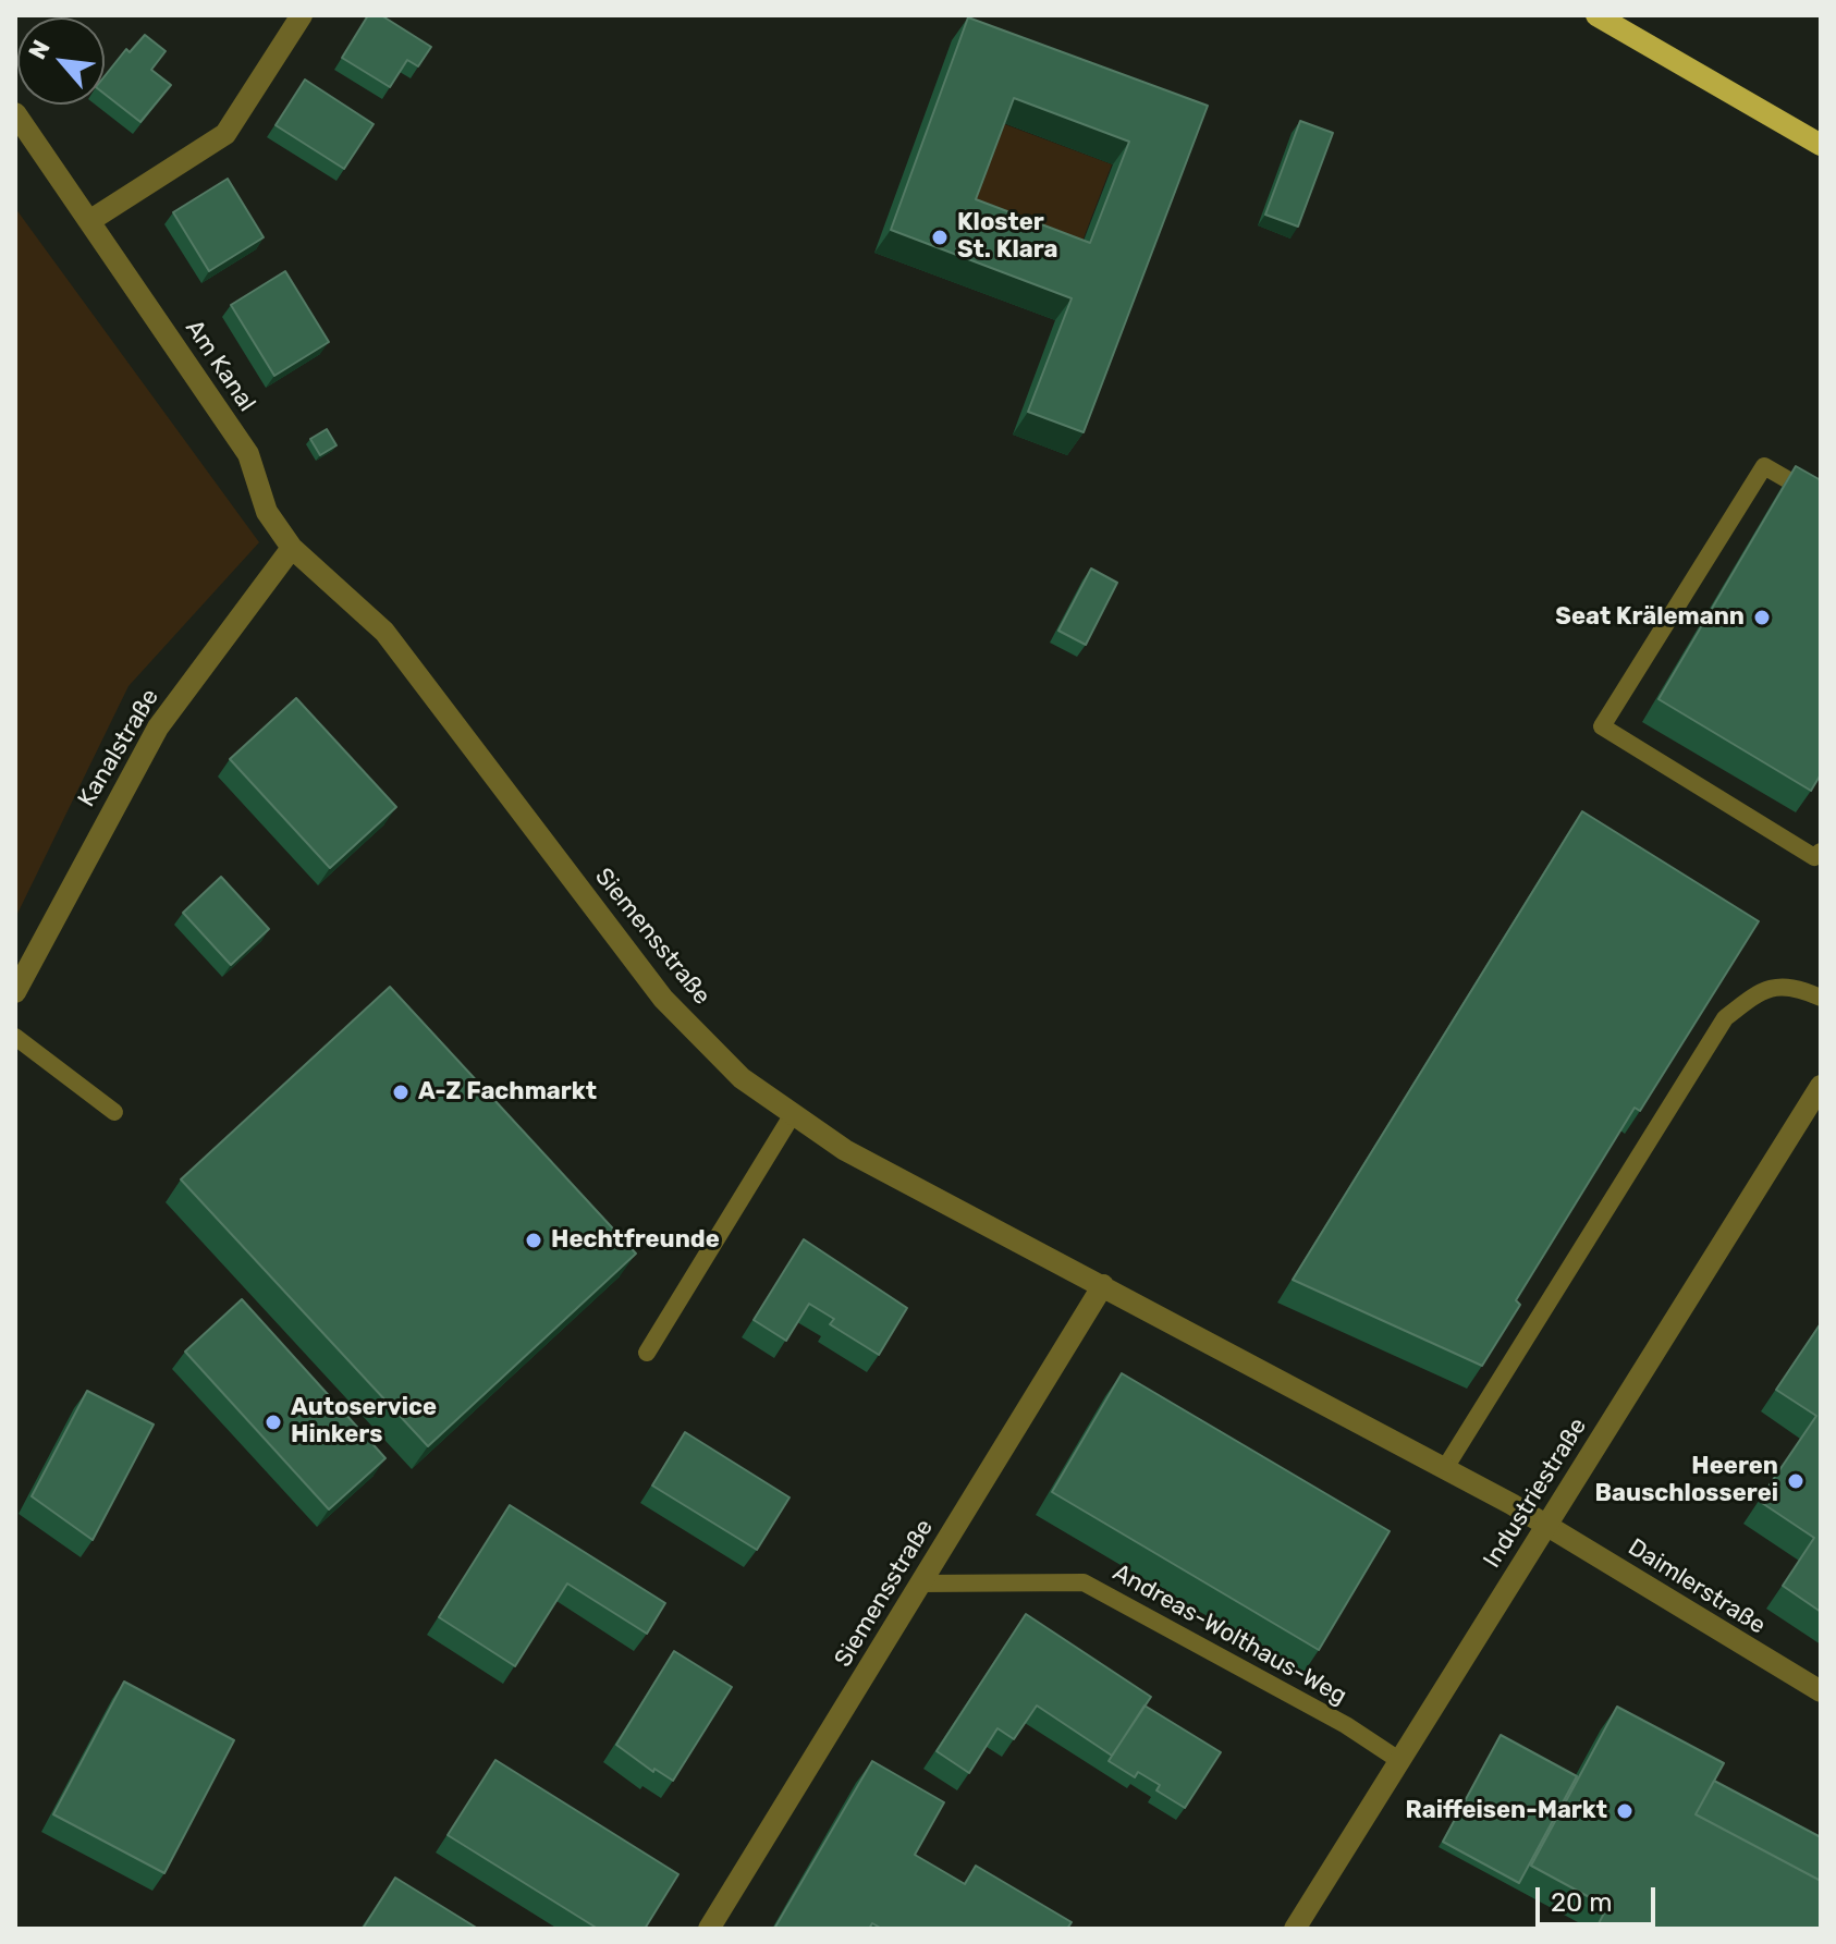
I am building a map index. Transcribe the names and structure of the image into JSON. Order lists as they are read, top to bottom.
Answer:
{
  "streets": {
    "street": [
      "Am Kanal",
      "Kanalstraße",
      "Siemensstraße",
      "Industriestraße",
      "Daimlerstraße"
    ],
    "lane": ["Andreas-Wolthaus-Weg"]
  },
  "crossings": [
    ["Am Kanal", "Kanalstraße"],
    ["Am Kanal", "Siemensstraße"],
    ["Kanalstraße", "Siemensstraße"],
    ["Siemensstraße", "Industriestraße"],
    ["Siemensstraße", "Daimlerstraße"],
    ["Siemensstraße", "Andreas-Wolthaus-Weg"],
    ["Industriestraße", "Daimlerstraße"],
    ["Industriestraße", "Andreas-Wolthaus-Weg"]
  ],
  "places": [
    "Kloster St. Klara",
    "Seat Krälemann",
    "A-Z Fachmarkt",
    "Hechtfreunde",
    "Autoservice Hinkers",
    "Heeren Bauschlosserei",
    "Raiffeisen-Markt"
  ],
  "scale_bar": "20 m",
  "north": "top left"
}
